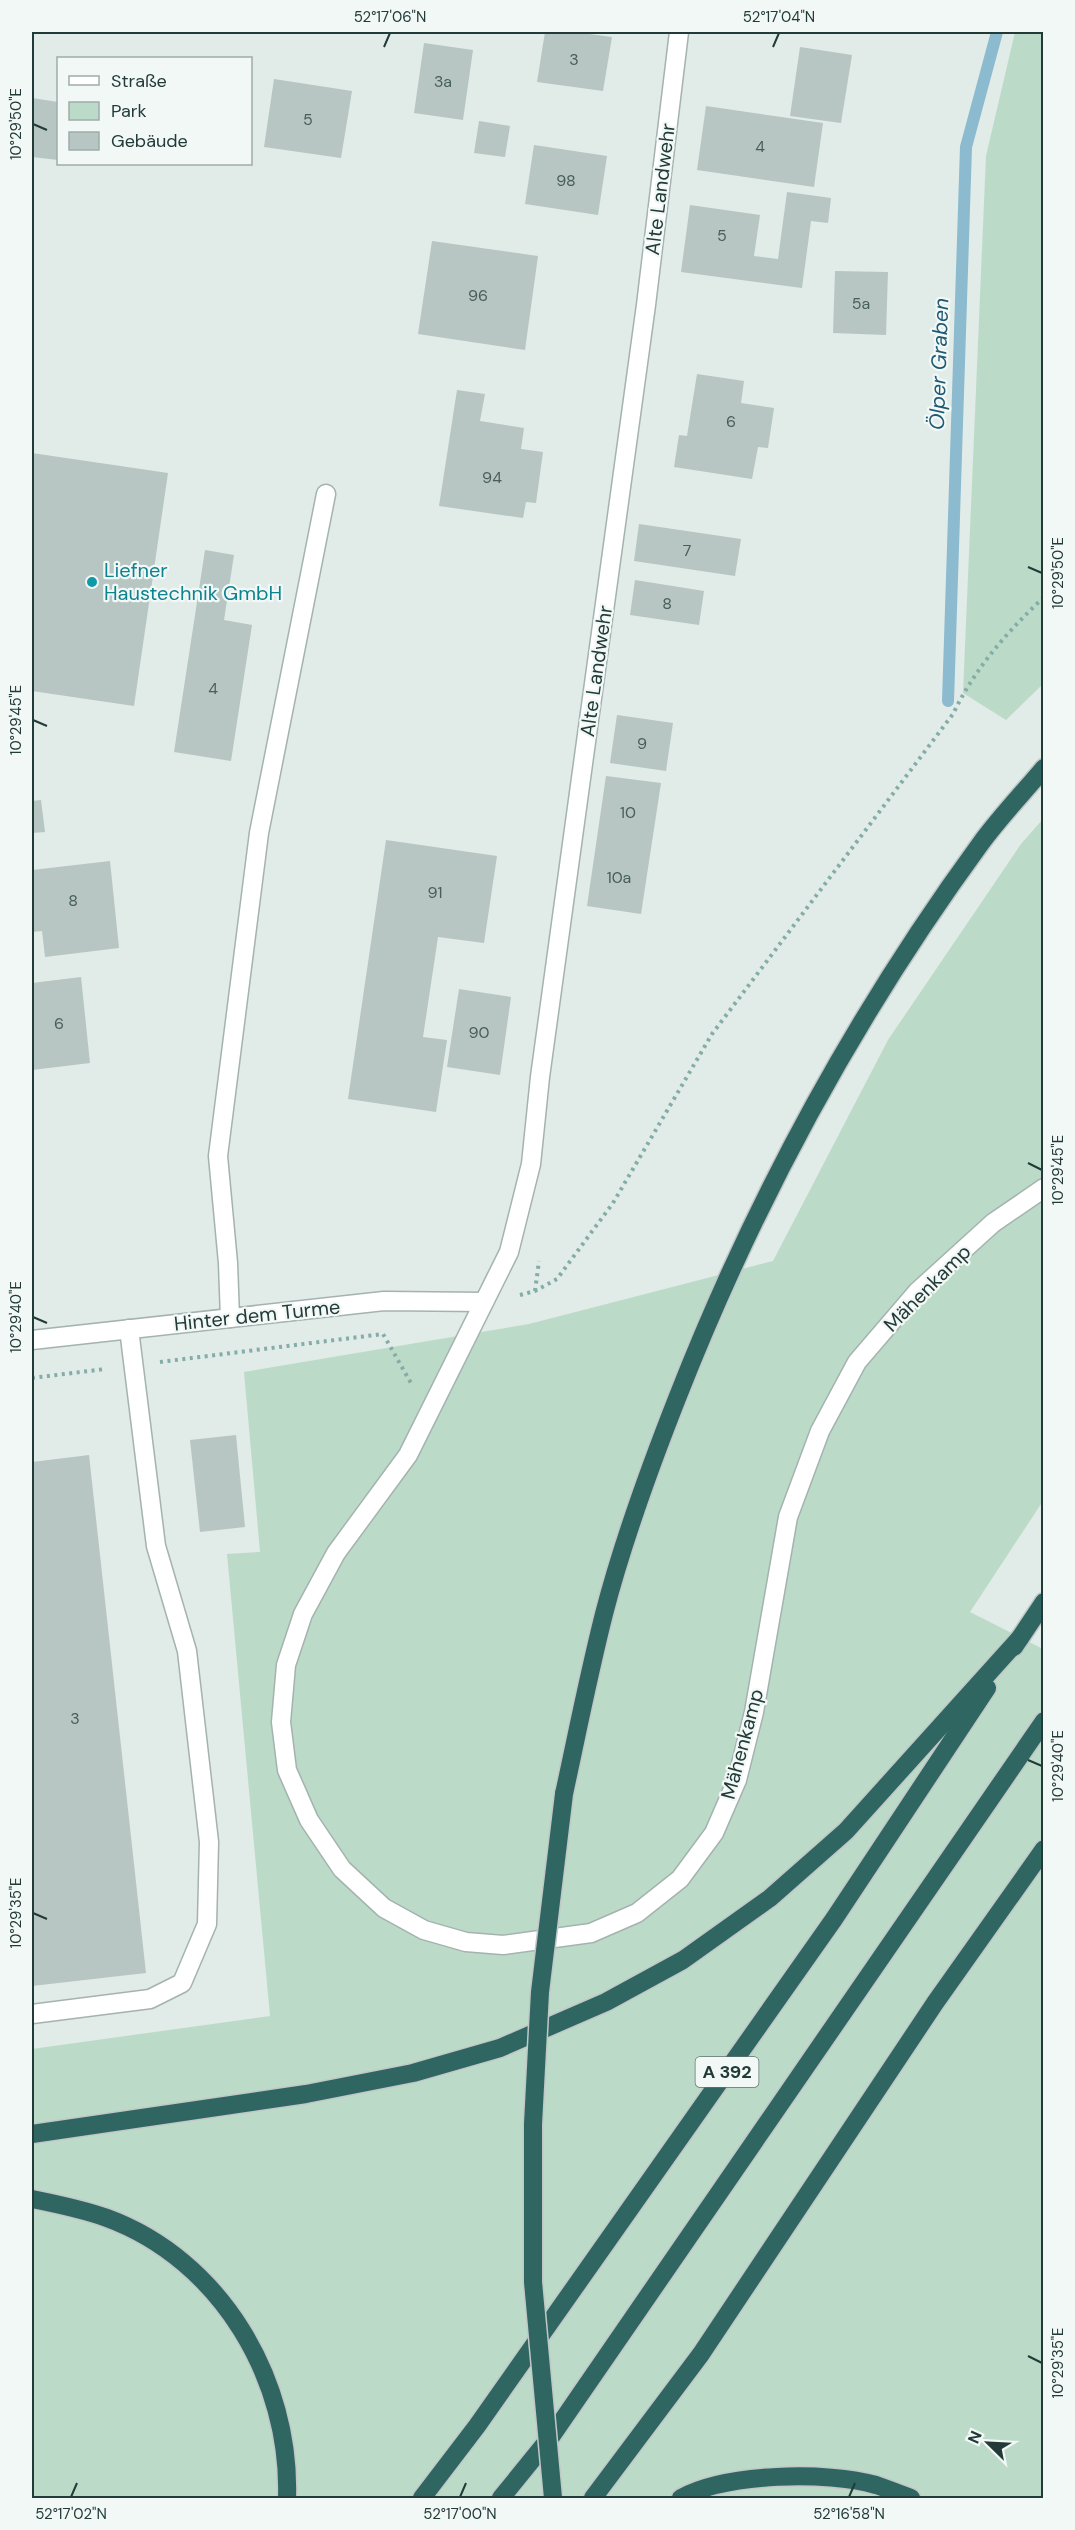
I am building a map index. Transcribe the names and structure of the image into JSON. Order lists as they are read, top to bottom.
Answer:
{
  "streets": {
    "highway": ["A 392"],
    "street": ["Alte Landwehr", "Mähenkamp", "Hinter dem Turme"]
  },
  "crossings": [
    ["Alte Landwehr", "Mähenkamp"],
    ["Alte Landwehr", "Hinter dem Turme"],
    ["Mähenkamp", "Hinter dem Turme"]
  ],
  "water": ["Ölper Graben"],
  "places": ["Liefner Haustechnik GmbH"],
  "house_numbers": [
    "3",
    "3a",
    "5",
    "4",
    "98",
    "5",
    "96",
    "5a",
    "6",
    "94",
    "7",
    "8",
    "4",
    "9",
    "10",
    "10a",
    "91",
    "8",
    "6",
    "90",
    "3"
  ],
  "legend": ["Straße", "Park", "Gebäude"],
  "north": "top left",
  "coordinates": [
    "52°17'06\"N",
    "52°17'04\"N",
    "10°29'50\"E",
    "10°29'45\"E",
    "10°29'40\"E",
    "10°29'35\"E",
    "52°17'02\"N",
    "52°17'00\"N",
    "52°16'58\"N"
  ]
}
